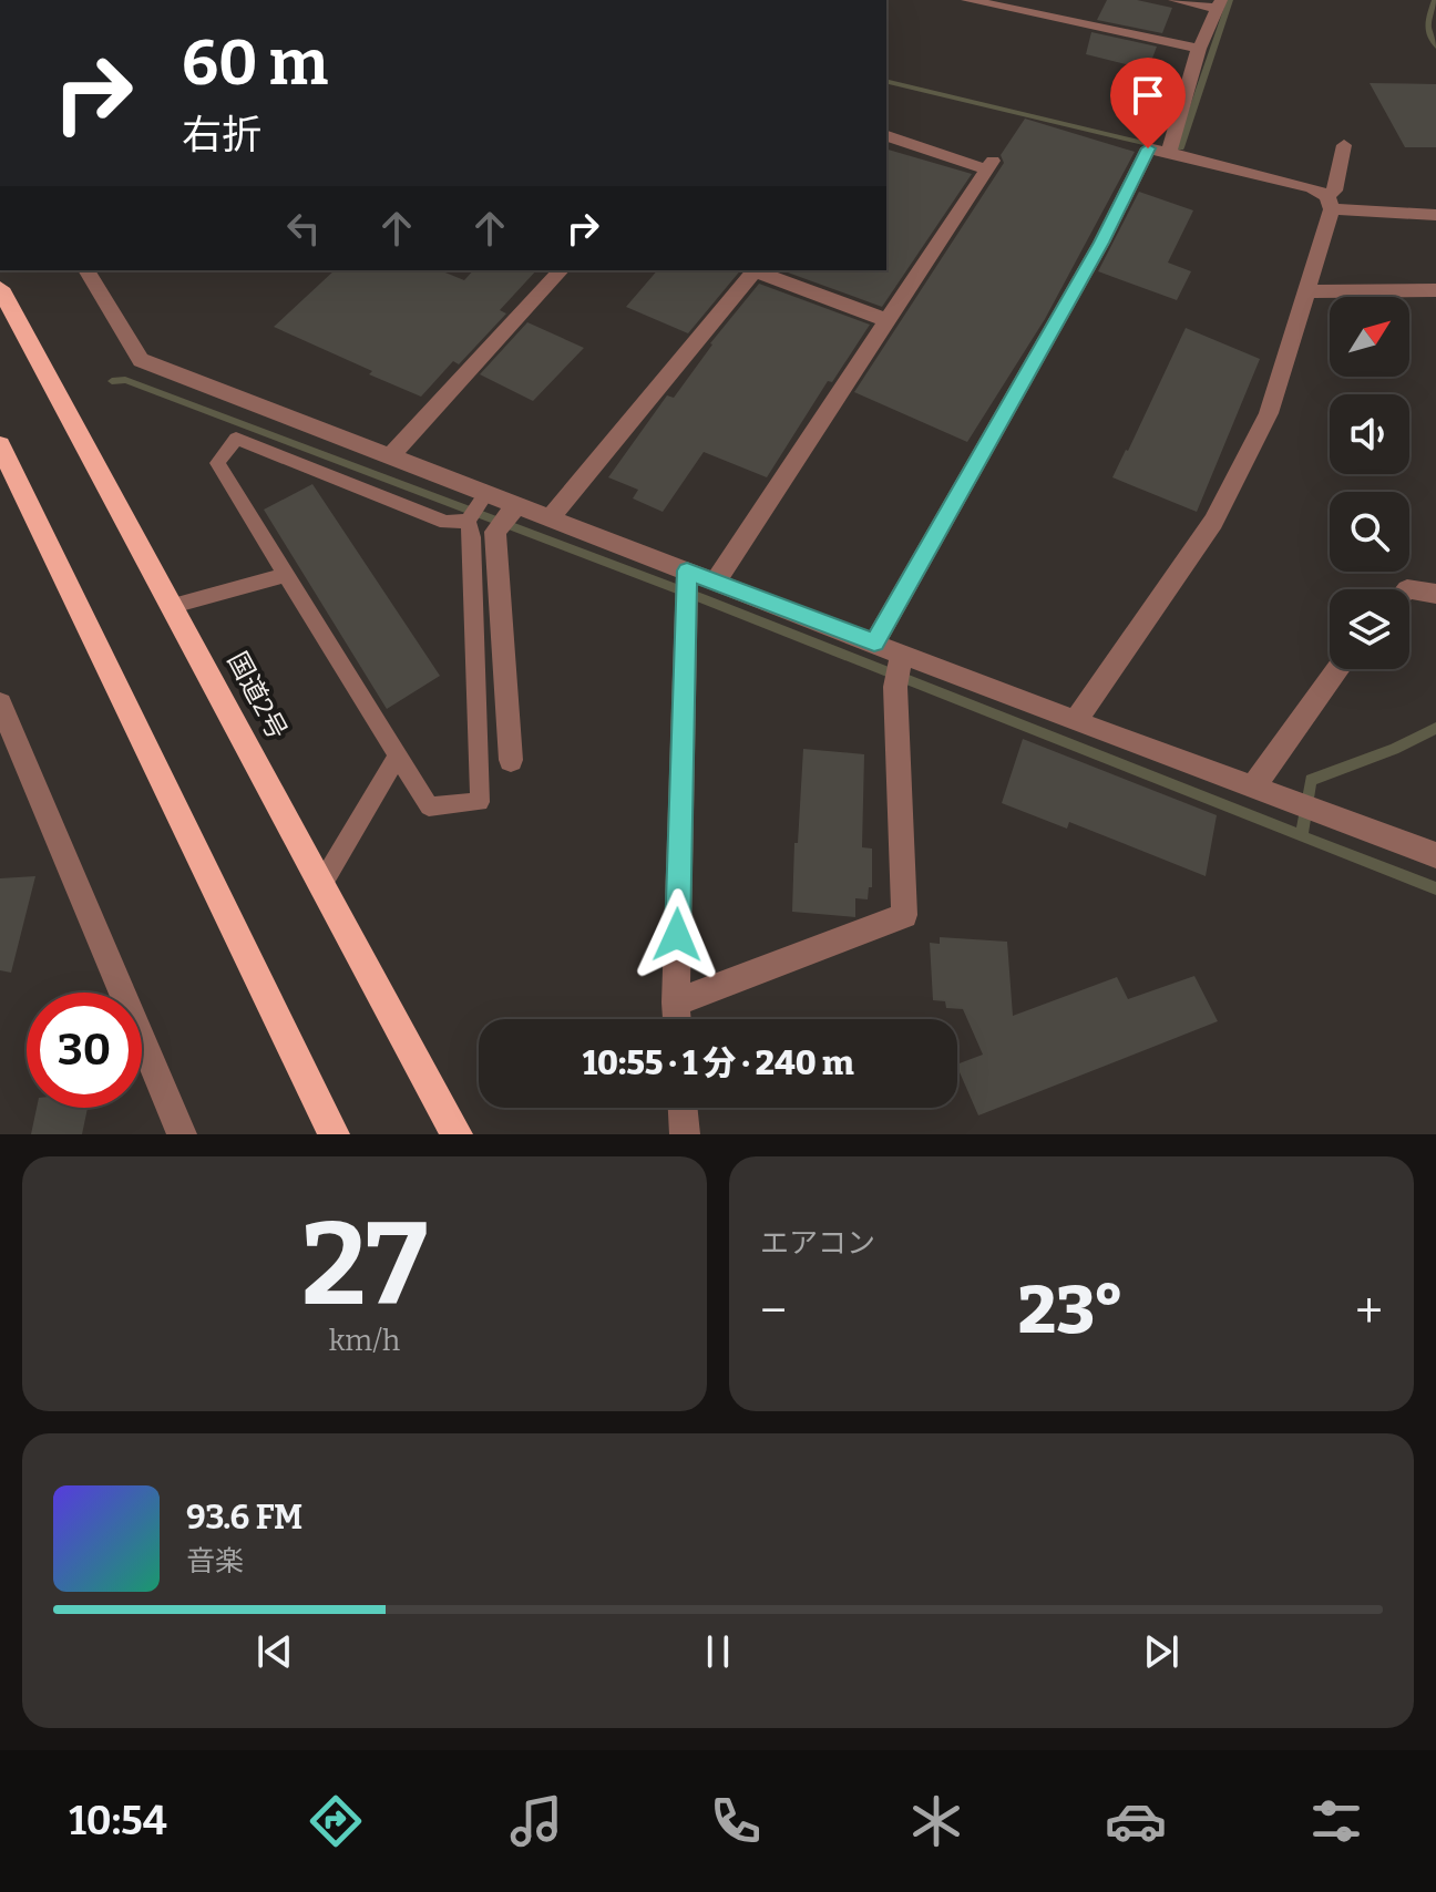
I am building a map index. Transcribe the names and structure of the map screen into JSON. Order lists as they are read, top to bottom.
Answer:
{
  "streets": {
    "highway": ["国道2号"]
  },
  "north": "top right",
  "page": {
    "turn": ["60 m", "右折"],
    "limit": "30",
    "trip": "10:55 · 1 分 · 240 m",
    "tile": [
      ["27", "km/h"],
      "エアコン"
    ],
    "heat": ["−", "23°", "+"],
    "song": ["93.6 FM", "音楽"],
    "tabs": "10:54"
  }
}
